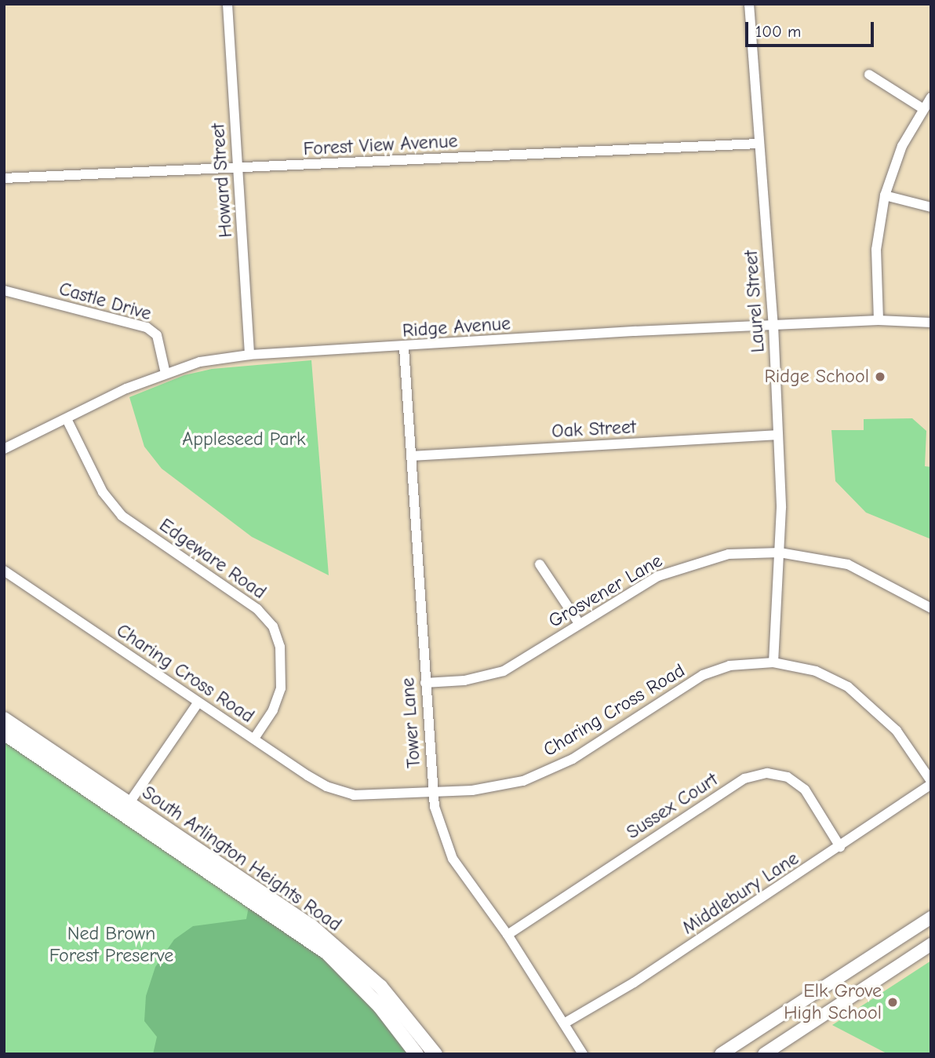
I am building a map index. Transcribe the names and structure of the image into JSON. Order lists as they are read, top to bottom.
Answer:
{
  "streets": {
    "main road": ["South Arlington Heights Road"],
    "street": [
      "Forest View Avenue",
      "Howard Street",
      "Castle Drive",
      "Laurel Street",
      "Ridge Avenue",
      "Oak Street",
      "Edgeware Road",
      "Grosvener Lane",
      "Charing Cross Road",
      "Tower Lane",
      "Sussex Court",
      "Middlebury Lane"
    ]
  },
  "crossings": [
    ["Forest View Avenue", "Howard Street"],
    ["Forest View Avenue", "Laurel Street"],
    ["Howard Street", "Ridge Avenue"],
    ["Castle Drive", "Ridge Avenue"],
    ["Laurel Street", "Ridge Avenue"],
    ["Laurel Street", "Oak Street"],
    ["Laurel Street", "Grosvener Lane"],
    ["Laurel Street", "Charing Cross Road"],
    ["Ridge Avenue", "Edgeware Road"],
    ["Ridge Avenue", "Tower Lane"],
    ["Oak Street", "Tower Lane"],
    ["Edgeware Road", "Charing Cross Road"],
    ["Grosvener Lane", "Tower Lane"],
    ["Charing Cross Road", "Tower Lane"],
    ["Charing Cross Road", "Middlebury Lane"],
    ["Tower Lane", "Sussex Court"],
    ["Tower Lane", "Middlebury Lane"],
    ["Sussex Court", "Middlebury Lane"]
  ],
  "parks": ["Appleseed Park", "Ned Brown Forest Preserve"],
  "places": ["Ridge School", "Elk Grove High School"],
  "scale_bar": "100 m"
}
